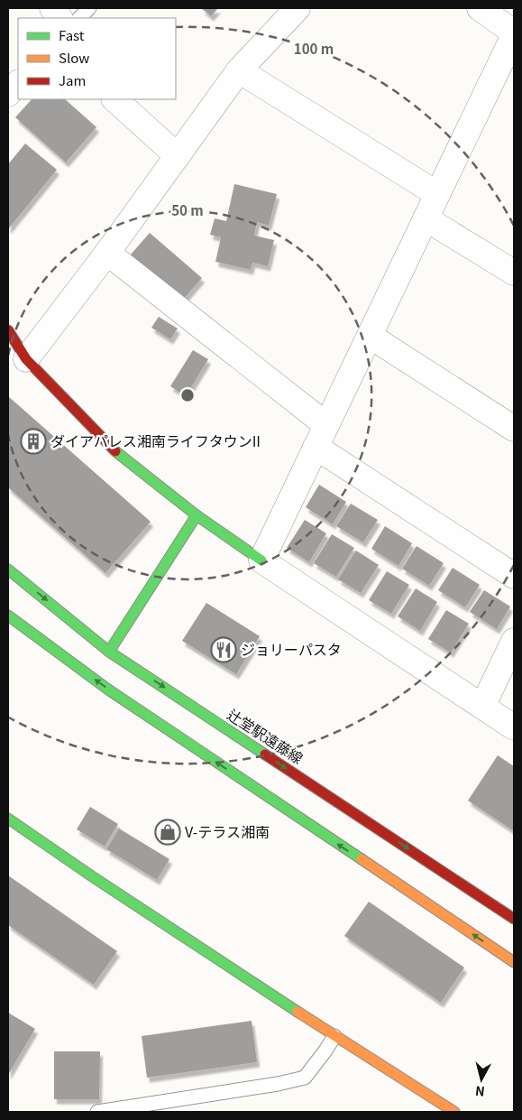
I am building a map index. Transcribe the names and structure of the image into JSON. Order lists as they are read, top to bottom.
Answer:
{
  "streets": {
    "street": ["辻堂駅遠藤線"]
  },
  "places": {
    "building": ["ダイアパレス湘南ライフタウンII"],
    "restaurant": ["ジョリーパスタ"],
    "shop": ["V-テラス湘南"]
  },
  "legend": ["Fast", "Slow", "Jam"],
  "north": "bottom",
  "rings": ["100 m", "50 m"]
}
